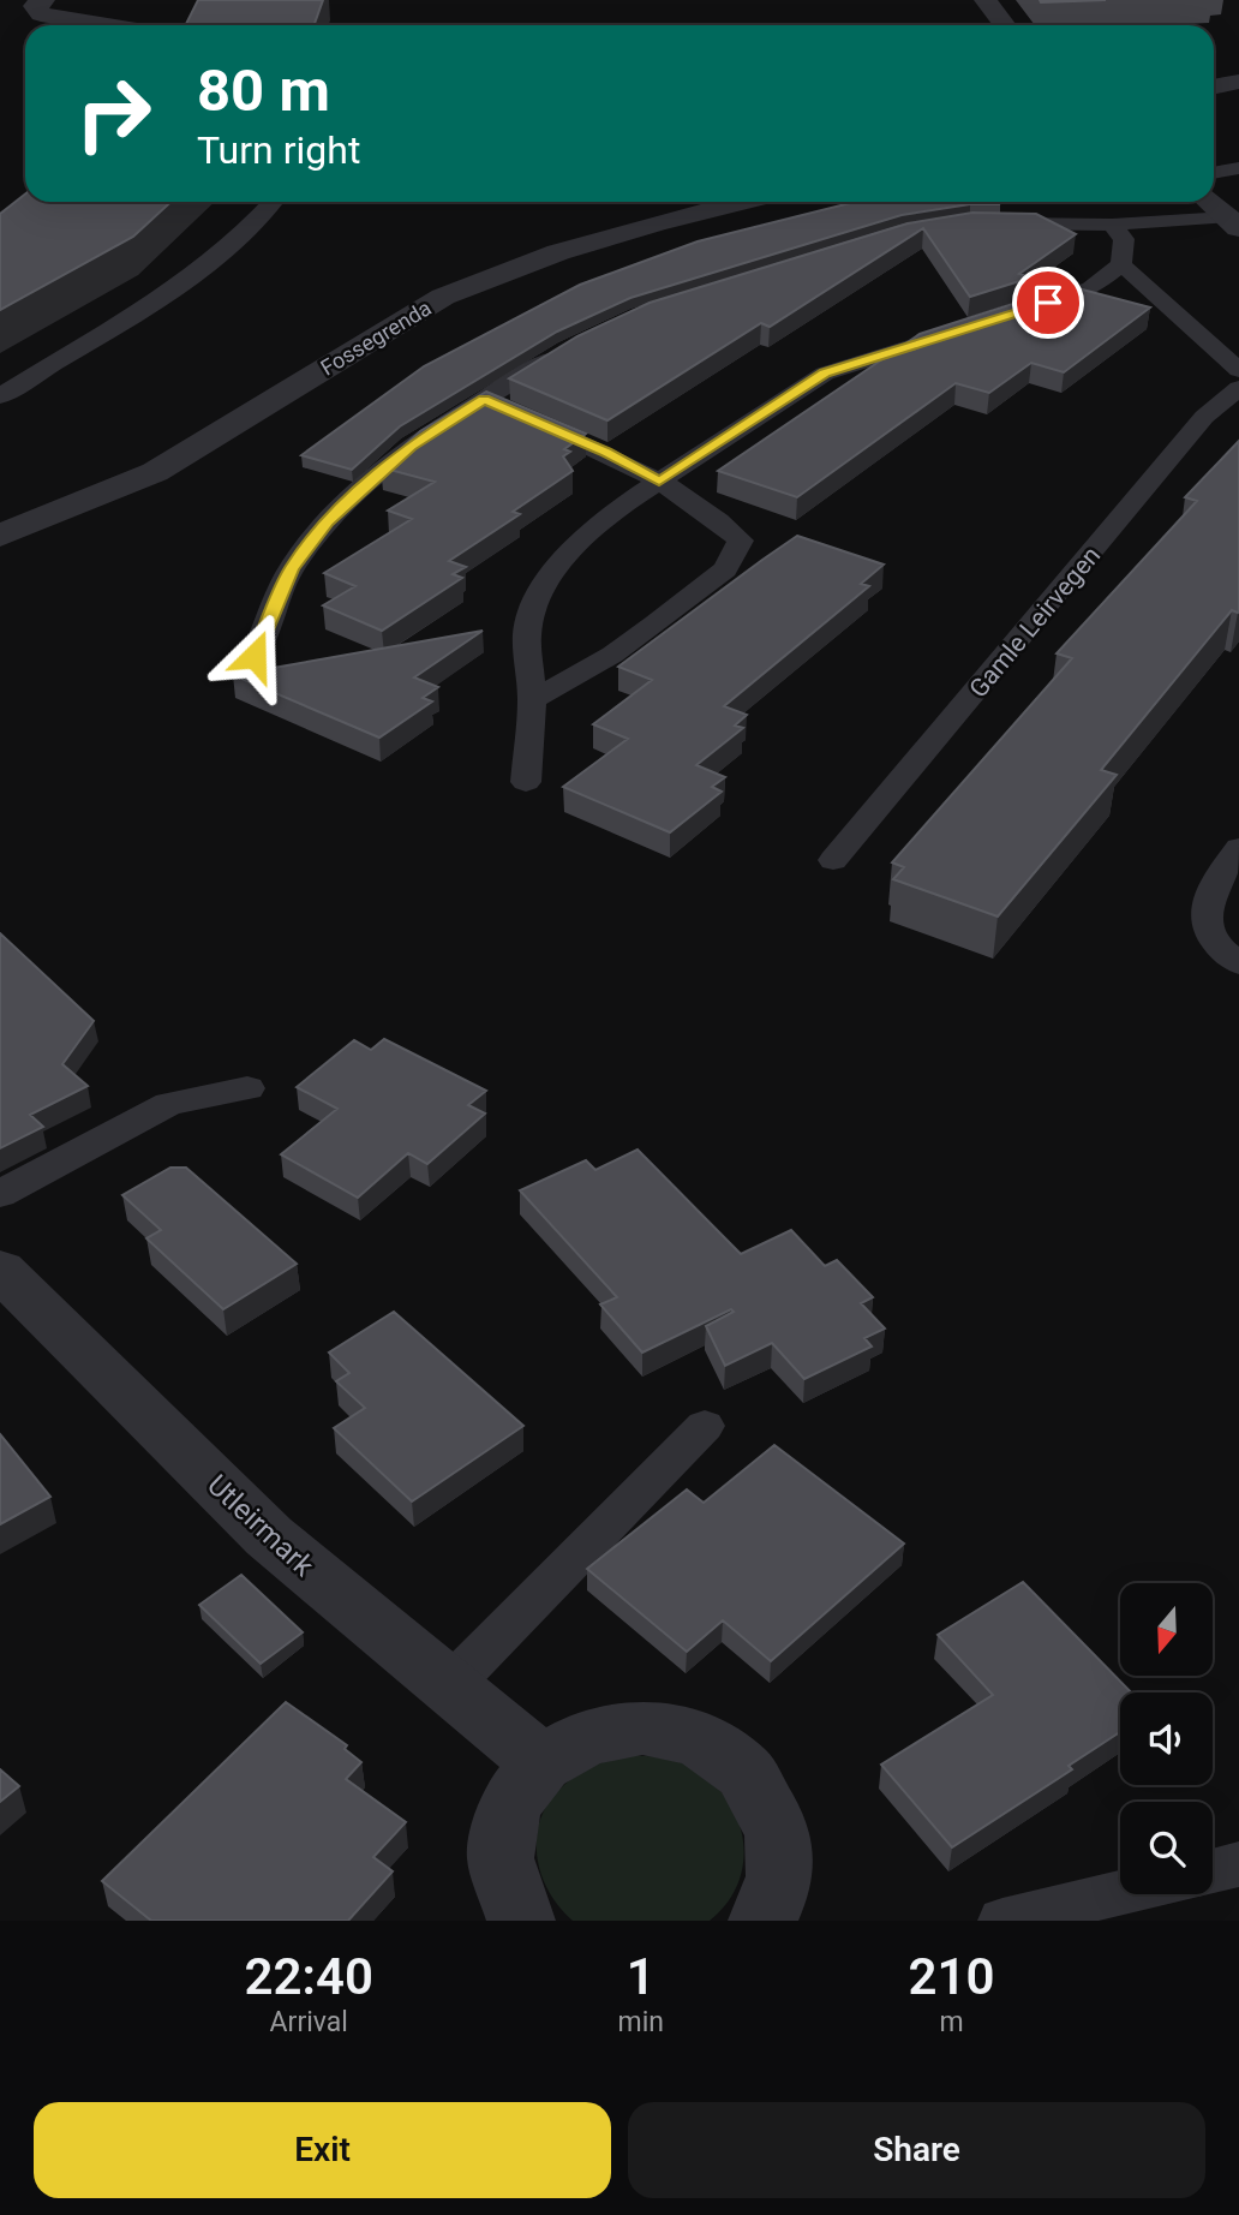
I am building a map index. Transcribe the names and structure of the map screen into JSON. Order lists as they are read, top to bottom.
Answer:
{
  "streets": {
    "street": ["Fossegrenda", "Utleirmark"],
    "lane": ["Gamle Leirvegen"]
  },
  "north": "bottom",
  "page": {
    "turn": ["80 m", "Turn right"],
    "eta": [
      "22:40",
      "Arrival",
      "1",
      "min",
      "210",
      "m"
    ],
    "buttons": ["Exit", "Share"]
  }
}
